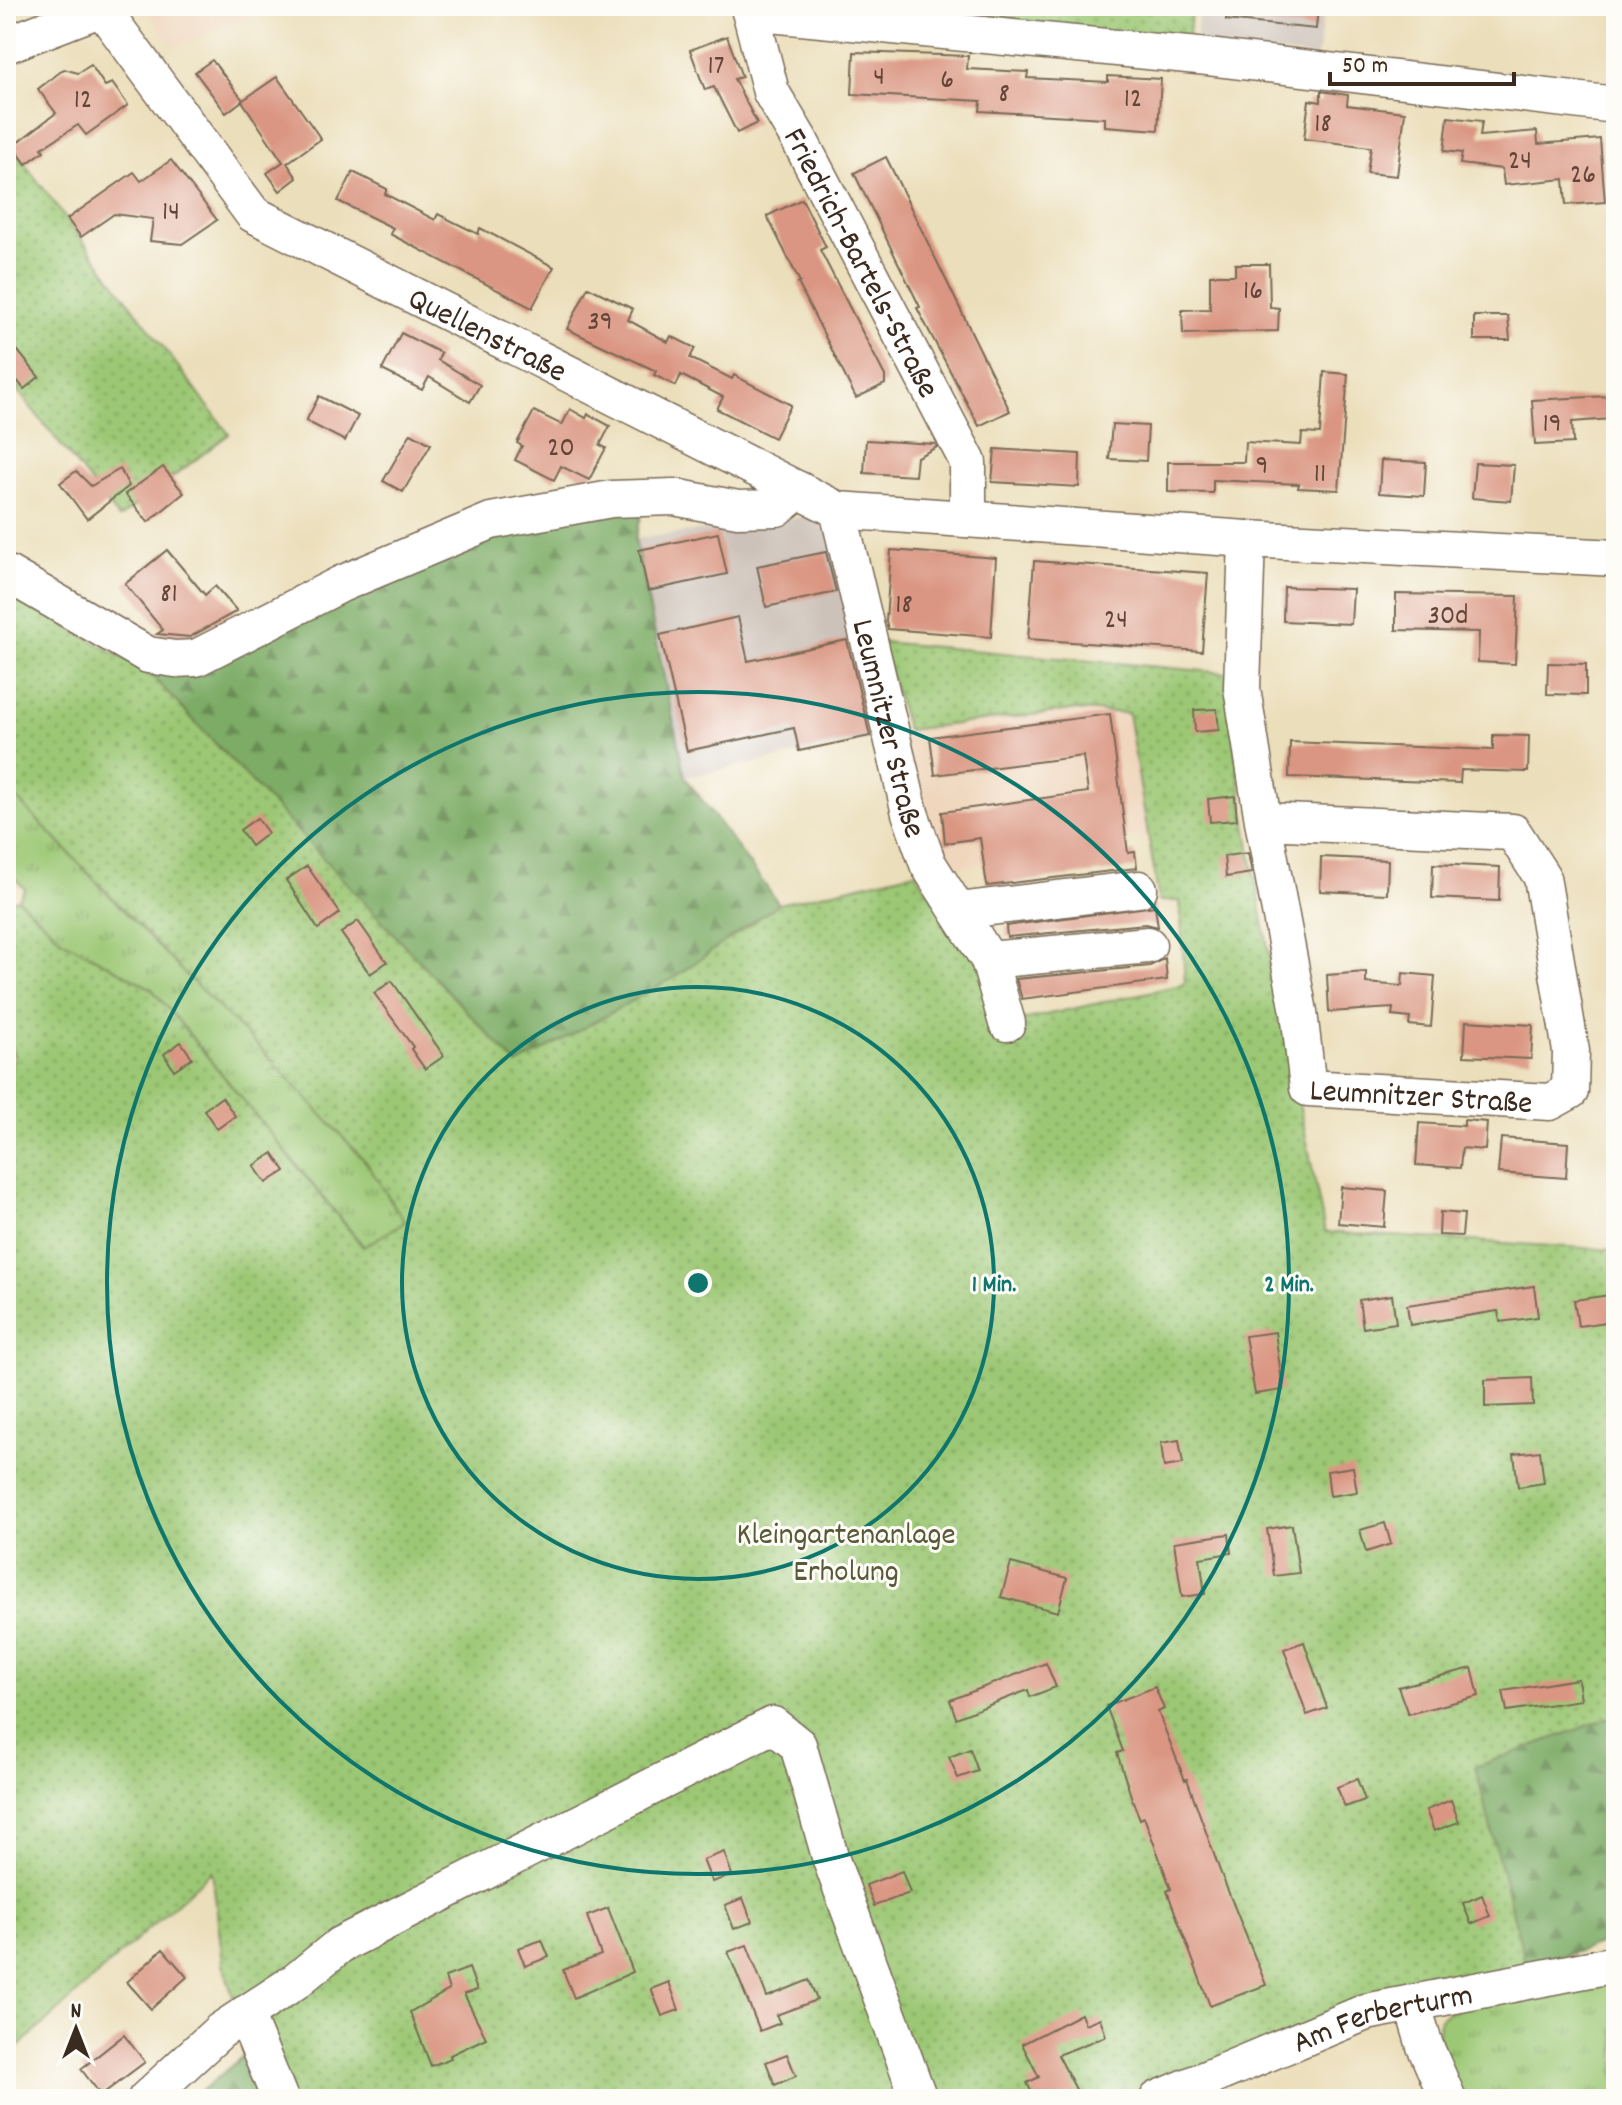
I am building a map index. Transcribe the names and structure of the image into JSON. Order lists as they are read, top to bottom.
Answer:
{
  "streets": {
    "street": [
      "Friedrich-Bartels-Straße",
      "Quellenstraße",
      "Leumnitzer Straße",
      "Am Ferberturm"
    ]
  },
  "crossings": [
    ["Friedrich-Bartels-Straße", "Quellenstraße"],
    ["Quellenstraße", "Leumnitzer Straße"]
  ],
  "parks": ["Kleingartenanlage Erholung"],
  "house_numbers": [
    "17",
    "4",
    "6",
    "8",
    "12",
    "12",
    "18",
    "24",
    "26",
    "14",
    "16",
    "39",
    "19",
    "20",
    "9",
    "11",
    "81",
    "18",
    "30d",
    "24"
  ],
  "scale_bar": "50 m",
  "north": "top",
  "rings": ["1 Min.", "2 Min."]
}
